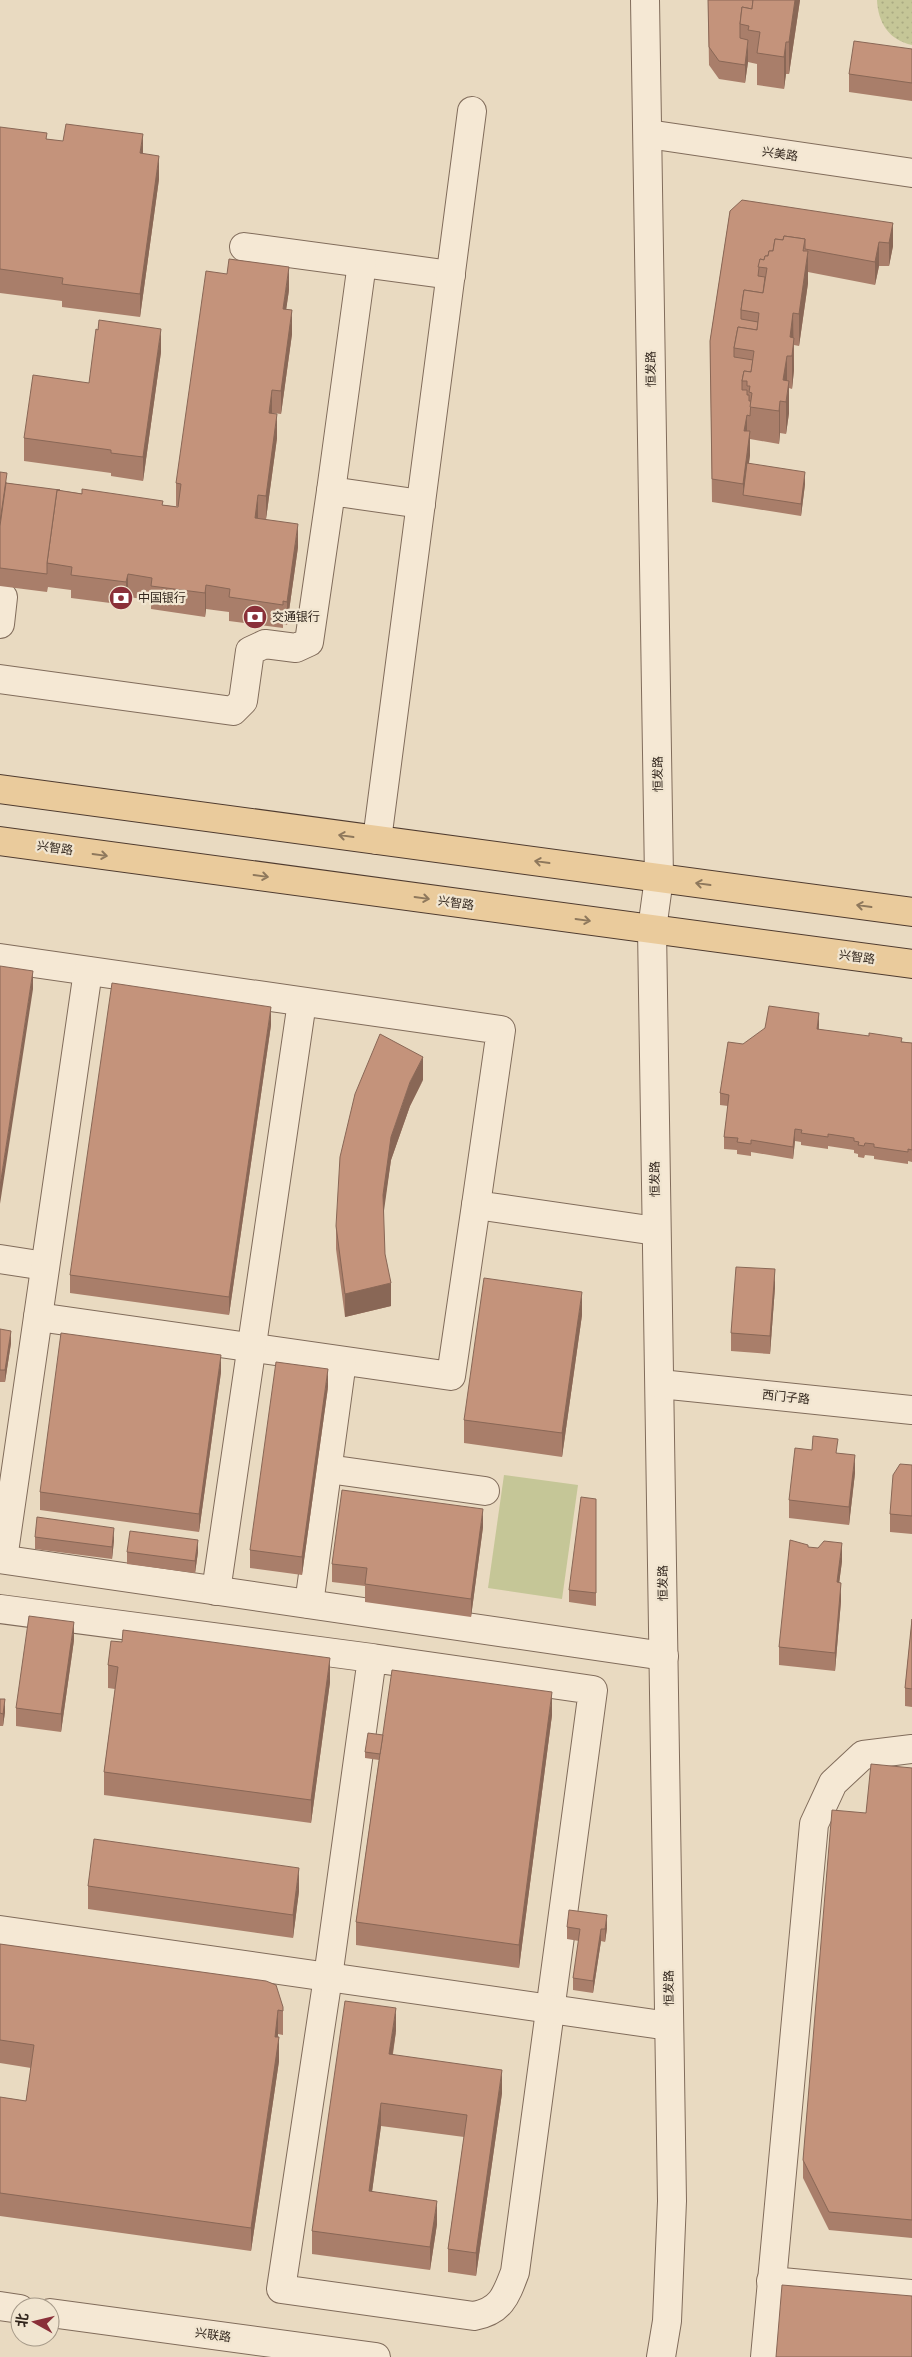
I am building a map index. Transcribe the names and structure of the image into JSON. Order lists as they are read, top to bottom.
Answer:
{
  "streets": {
    "main road": ["兴智路"],
    "street": [
      "兴美路",
      "恒发路",
      "西门子路",
      "兴联路"
    ]
  },
  "crossings": [
    ["兴美路", "恒发路"],
    ["恒发路", "兴智路"],
    ["恒发路", "西门子路"]
  ],
  "places": {
    "bank": ["中国银行", "交通银行"]
  },
  "north": "left"
}
